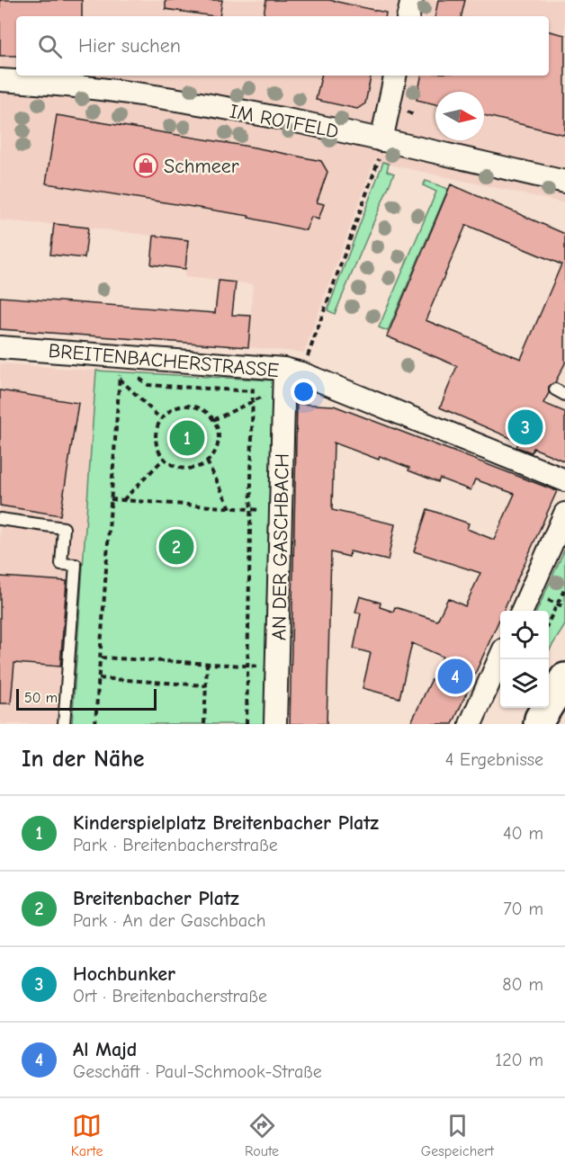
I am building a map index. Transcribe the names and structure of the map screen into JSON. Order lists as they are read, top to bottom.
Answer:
{
  "streets": {
    "street": ["IM ROTFELD", "BREITENBACHERSTRASSE", "AN DER GASCHBACH"]
  },
  "crossings": [
    ["BREITENBACHERSTRASSE", "AN DER GASCHBACH"]
  ],
  "places": {
    "shop": ["Schmeer"]
  },
  "scale_bar": "50 m",
  "north": "right",
  "page": {
    "search": "Hier suchen",
    "pins": [
      "3",
      "1",
      "2",
      "4"
    ],
    "scale": "50 m",
    "heading": ["In der Nähe", "4 Ergebnisse"],
    "list": [
      {
        "mark": "1",
        "name": "Kinderspielplatz Breitenbacher Platz",
        "note": "Park · Breitenbacherstraße",
        "value": "40 m"
      },
      {
        "mark": "2",
        "name": "Breitenbacher Platz",
        "note": "Park · An der Gaschbach",
        "value": "70 m"
      },
      {
        "mark": "3",
        "name": "Hochbunker",
        "note": "Ort · Breitenbacherstraße",
        "value": "80 m"
      },
      {
        "mark": "4",
        "name": "Al Majd",
        "note": "Geschäft · Paul-Schmook-Straße",
        "value": "120 m"
      }
    ],
    "nav": ["Karte", "Route", "Gespeichert"]
  }
}
